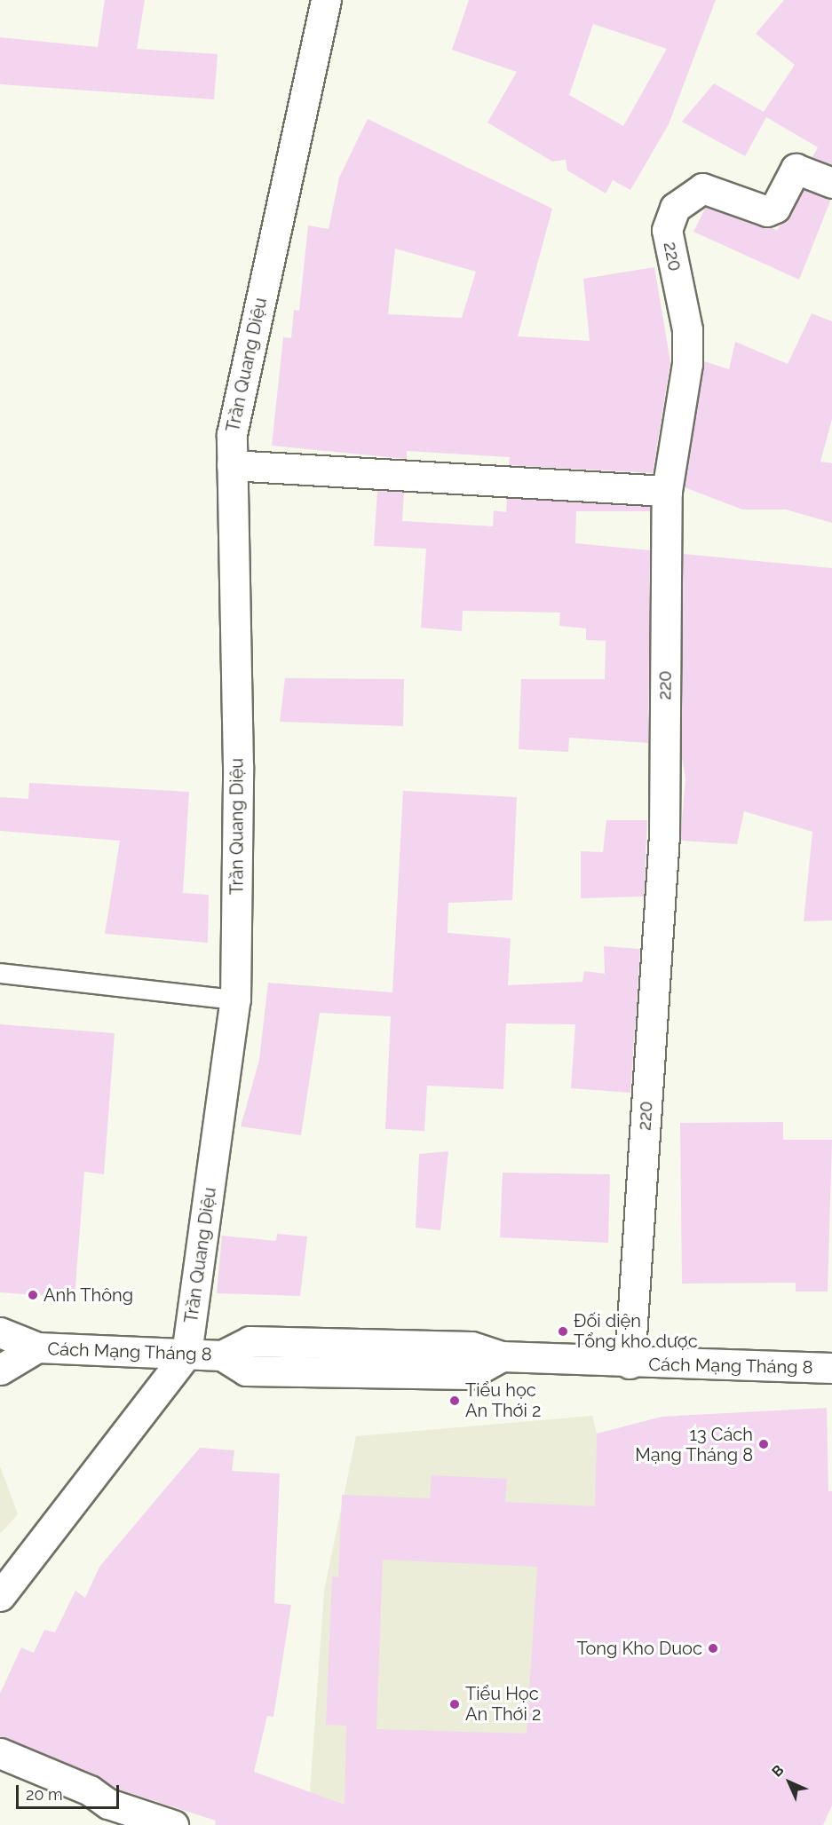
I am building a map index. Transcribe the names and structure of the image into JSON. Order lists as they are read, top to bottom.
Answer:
{
  "streets": {
    "main road": ["220", "Trần Quang Diệu", "Cách Mạng Tháng 8"]
  },
  "crossings": [
    ["220", "Cách Mạng Tháng 8"],
    ["Trần Quang Diệu", "Cách Mạng Tháng 8"]
  ],
  "places": [
    "Anh Thông",
    "Đối diện Tổng kho dược",
    "Tiểu học An Thới 2",
    "13 Cách Mạng Tháng 8",
    "Tong Kho Duoc",
    "Tiểu Học An Thới 2"
  ],
  "scale_bar": "20 m",
  "north": "top left"
}
